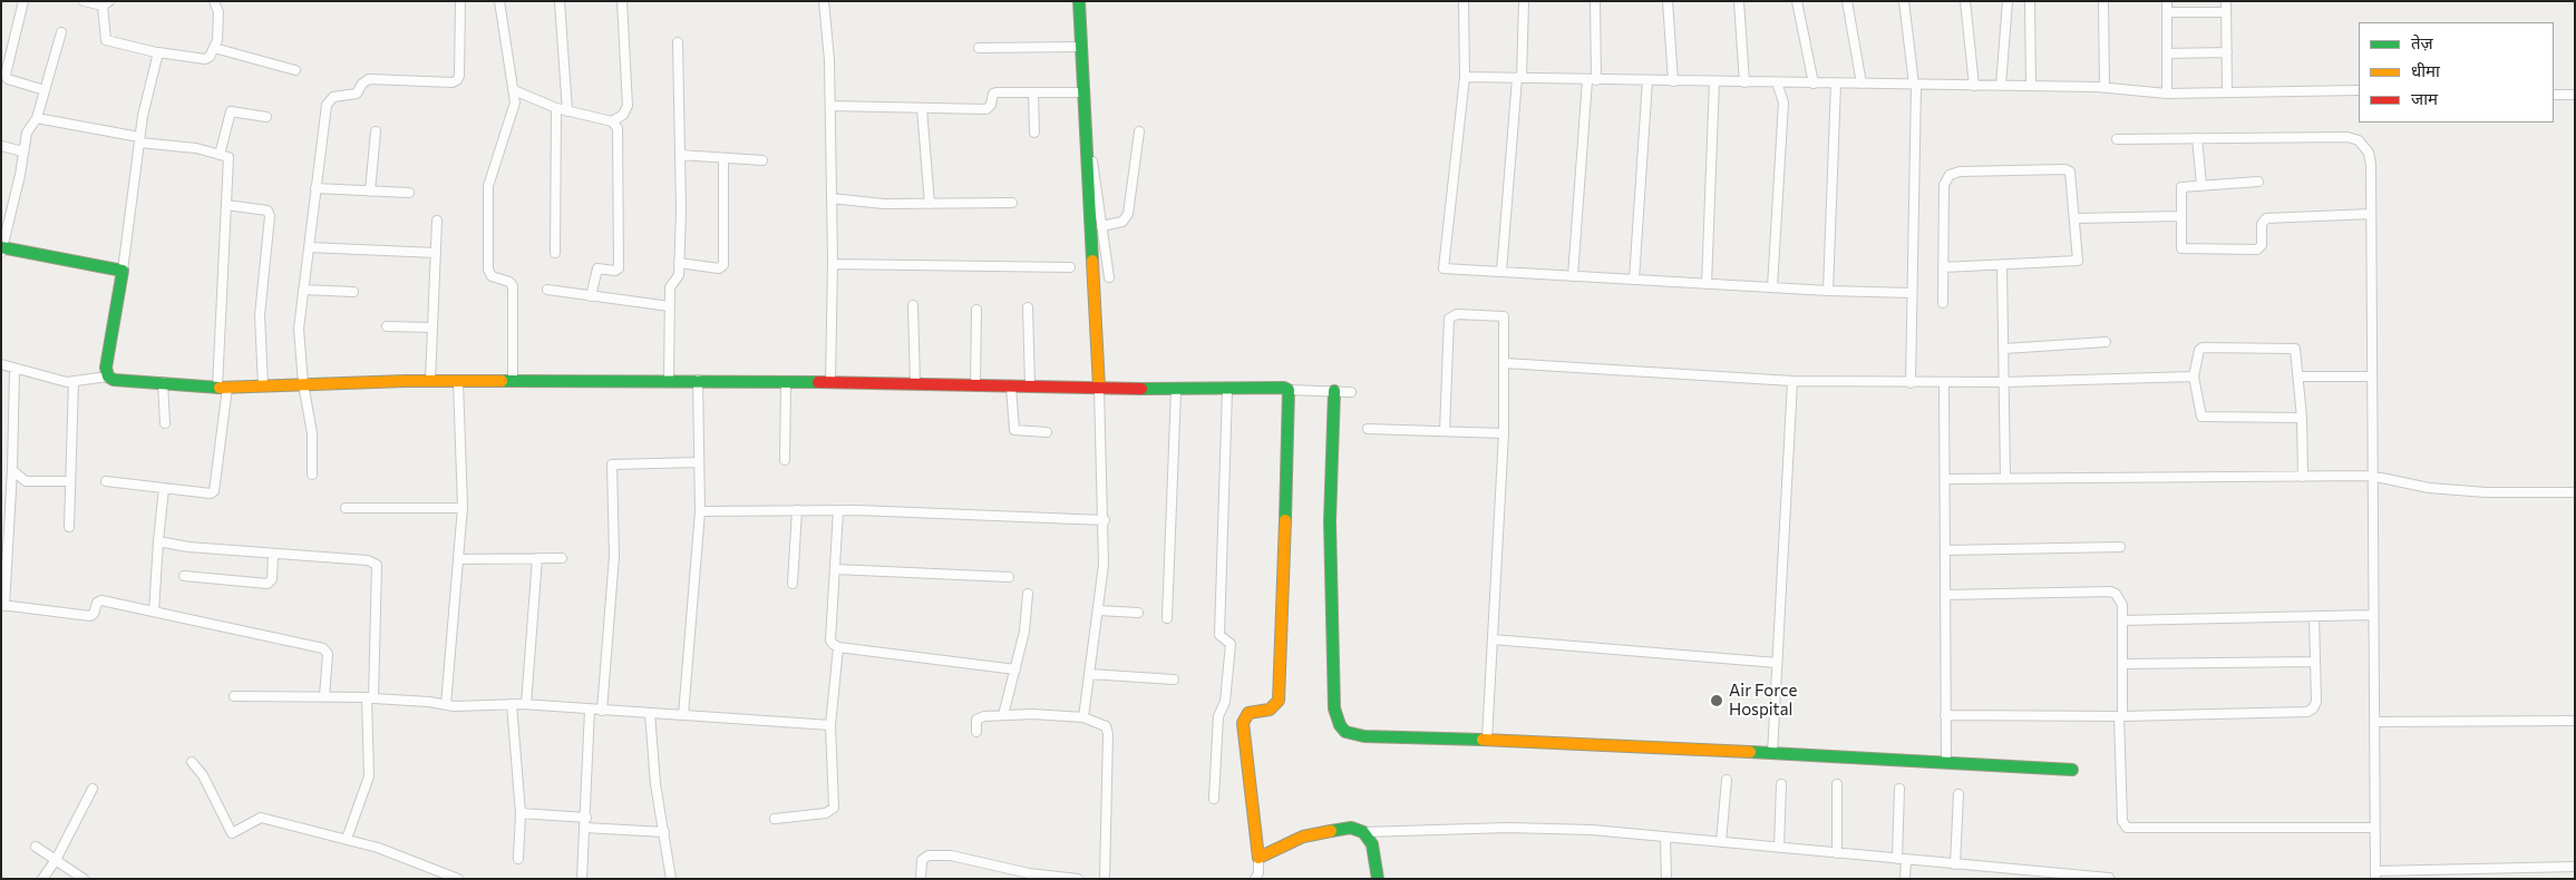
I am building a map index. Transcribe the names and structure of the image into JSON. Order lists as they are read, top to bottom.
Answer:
{
  "places": ["Air Force Hospital"],
  "legend": ["तेज़", "धीमा", "जाम"]
}
